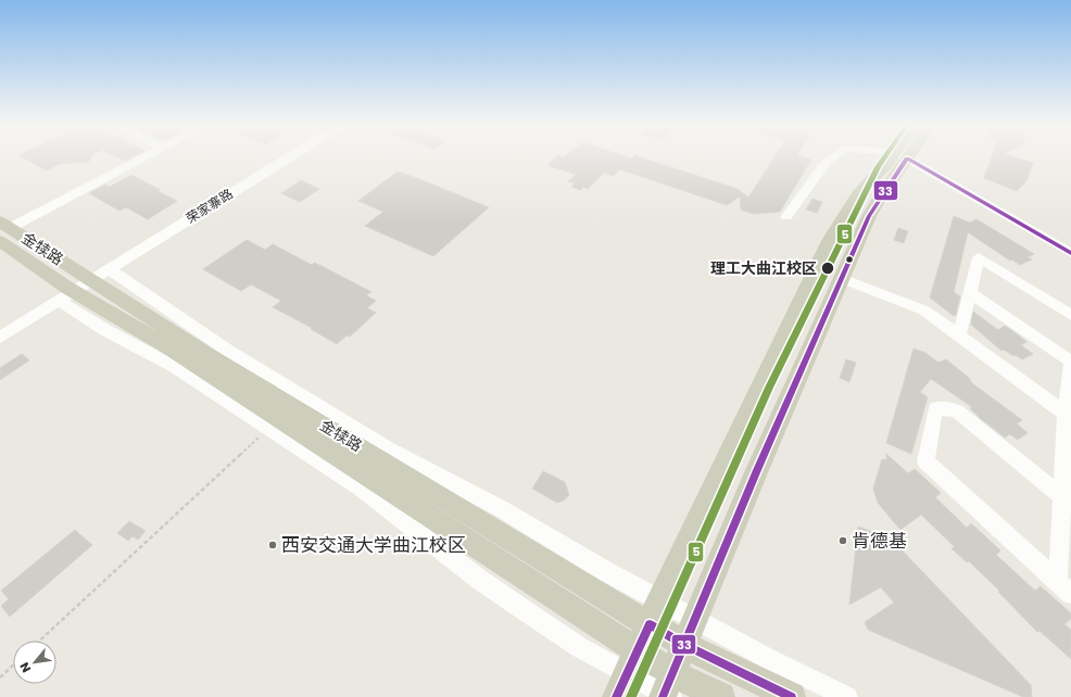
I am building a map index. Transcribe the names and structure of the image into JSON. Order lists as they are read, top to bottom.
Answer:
{
  "streets": {
    "main road": ["金犊路"],
    "street": ["荣家寨路"]
  },
  "crossings": [
    ["荣家寨路", "金犊路"]
  ],
  "places": ["理工大曲江校区", "肯德基", "西安交通大学曲江校区"],
  "lines": ["transit line 5", "transit line 33"],
  "north": "bottom left"
}
